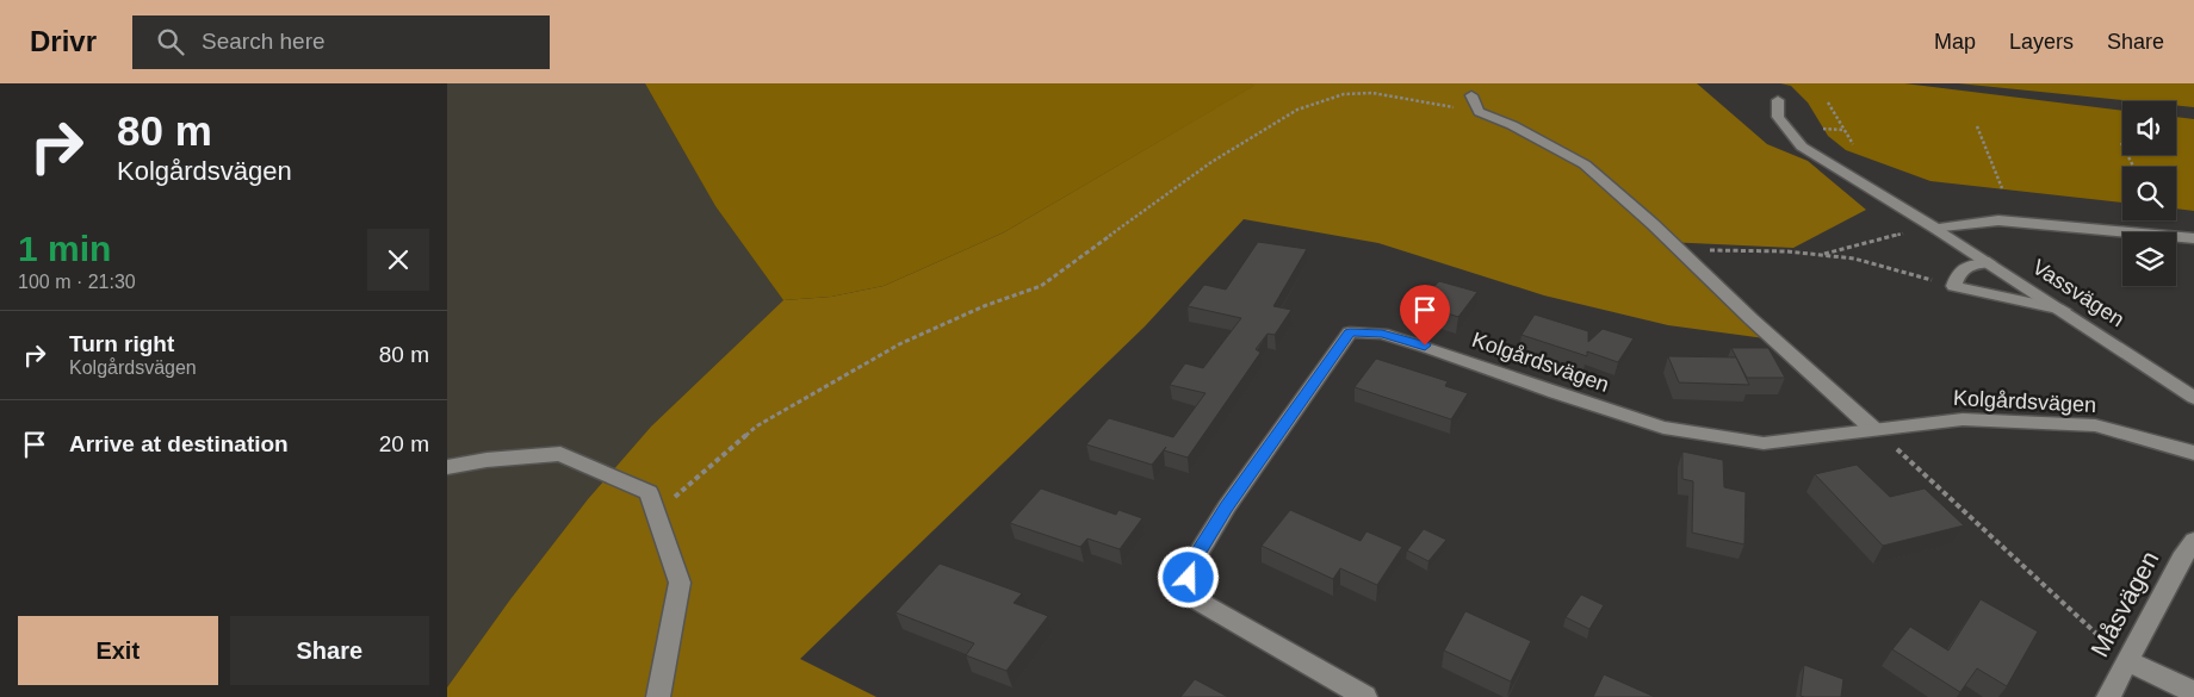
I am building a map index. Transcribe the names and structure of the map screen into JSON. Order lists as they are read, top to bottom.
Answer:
{
  "streets": {
    "street": ["Vassvägen", "Kolgårdsvägen", "Måsvägen"]
  },
  "page": {
    "header": "Drivr",
    "search": "Search here",
    "nav": ["Map", "Layers", "Share"],
    "turn": ["80 m", "Kolgårdsvägen"],
    "heading": ["1 min", "100 m · 21:30"],
    "list": [
      {
        "name": "Turn right",
        "note": "Kolgårdsvägen",
        "value": "80 m"
      },
      {
        "name": "Arrive at destination",
        "value": "20 m"
      }
    ],
    "buttons": ["Exit", "Share"]
  }
}
